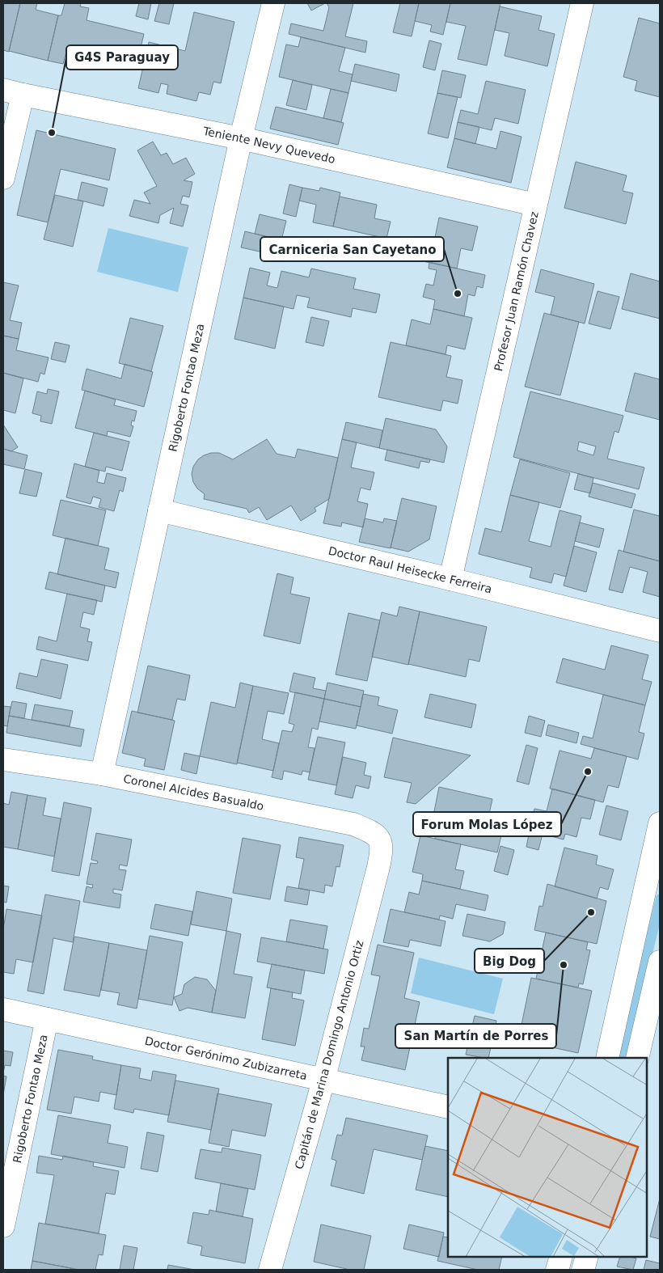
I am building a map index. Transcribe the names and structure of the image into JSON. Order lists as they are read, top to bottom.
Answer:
{
  "streets": {
    "street": [
      "Teniente Nevy Quevedo",
      "Profesor Juan Ramón Chavez",
      "Rigoberto Fontao Meza",
      "Doctor Raul Heisecke Ferreira",
      "Coronel Alcides Basualdo",
      "Capitán de Marina Domingo Antonio Ortiz",
      "Doctor Gerónimo Zubizarreta"
    ]
  },
  "crossings": [
    ["Teniente Nevy Quevedo", "Profesor Juan Ramón Chavez"],
    ["Teniente Nevy Quevedo", "Rigoberto Fontao Meza"],
    ["Profesor Juan Ramón Chavez", "Doctor Raul Heisecke Ferreira"],
    ["Rigoberto Fontao Meza", "Doctor Raul Heisecke Ferreira"],
    ["Rigoberto Fontao Meza", "Coronel Alcides Basualdo"],
    ["Rigoberto Fontao Meza", "Doctor Gerónimo Zubizarreta"],
    ["Coronel Alcides Basualdo", "Capitán de Marina Domingo Antonio Ortiz"],
    ["Capitán de Marina Domingo Antonio Ortiz", "Doctor Gerónimo Zubizarreta"]
  ],
  "places": [
    "G4S Paraguay",
    "Carniceria San Cayetano",
    "Forum Molas López",
    "Big Dog",
    "San Martín de Porres"
  ]
}
